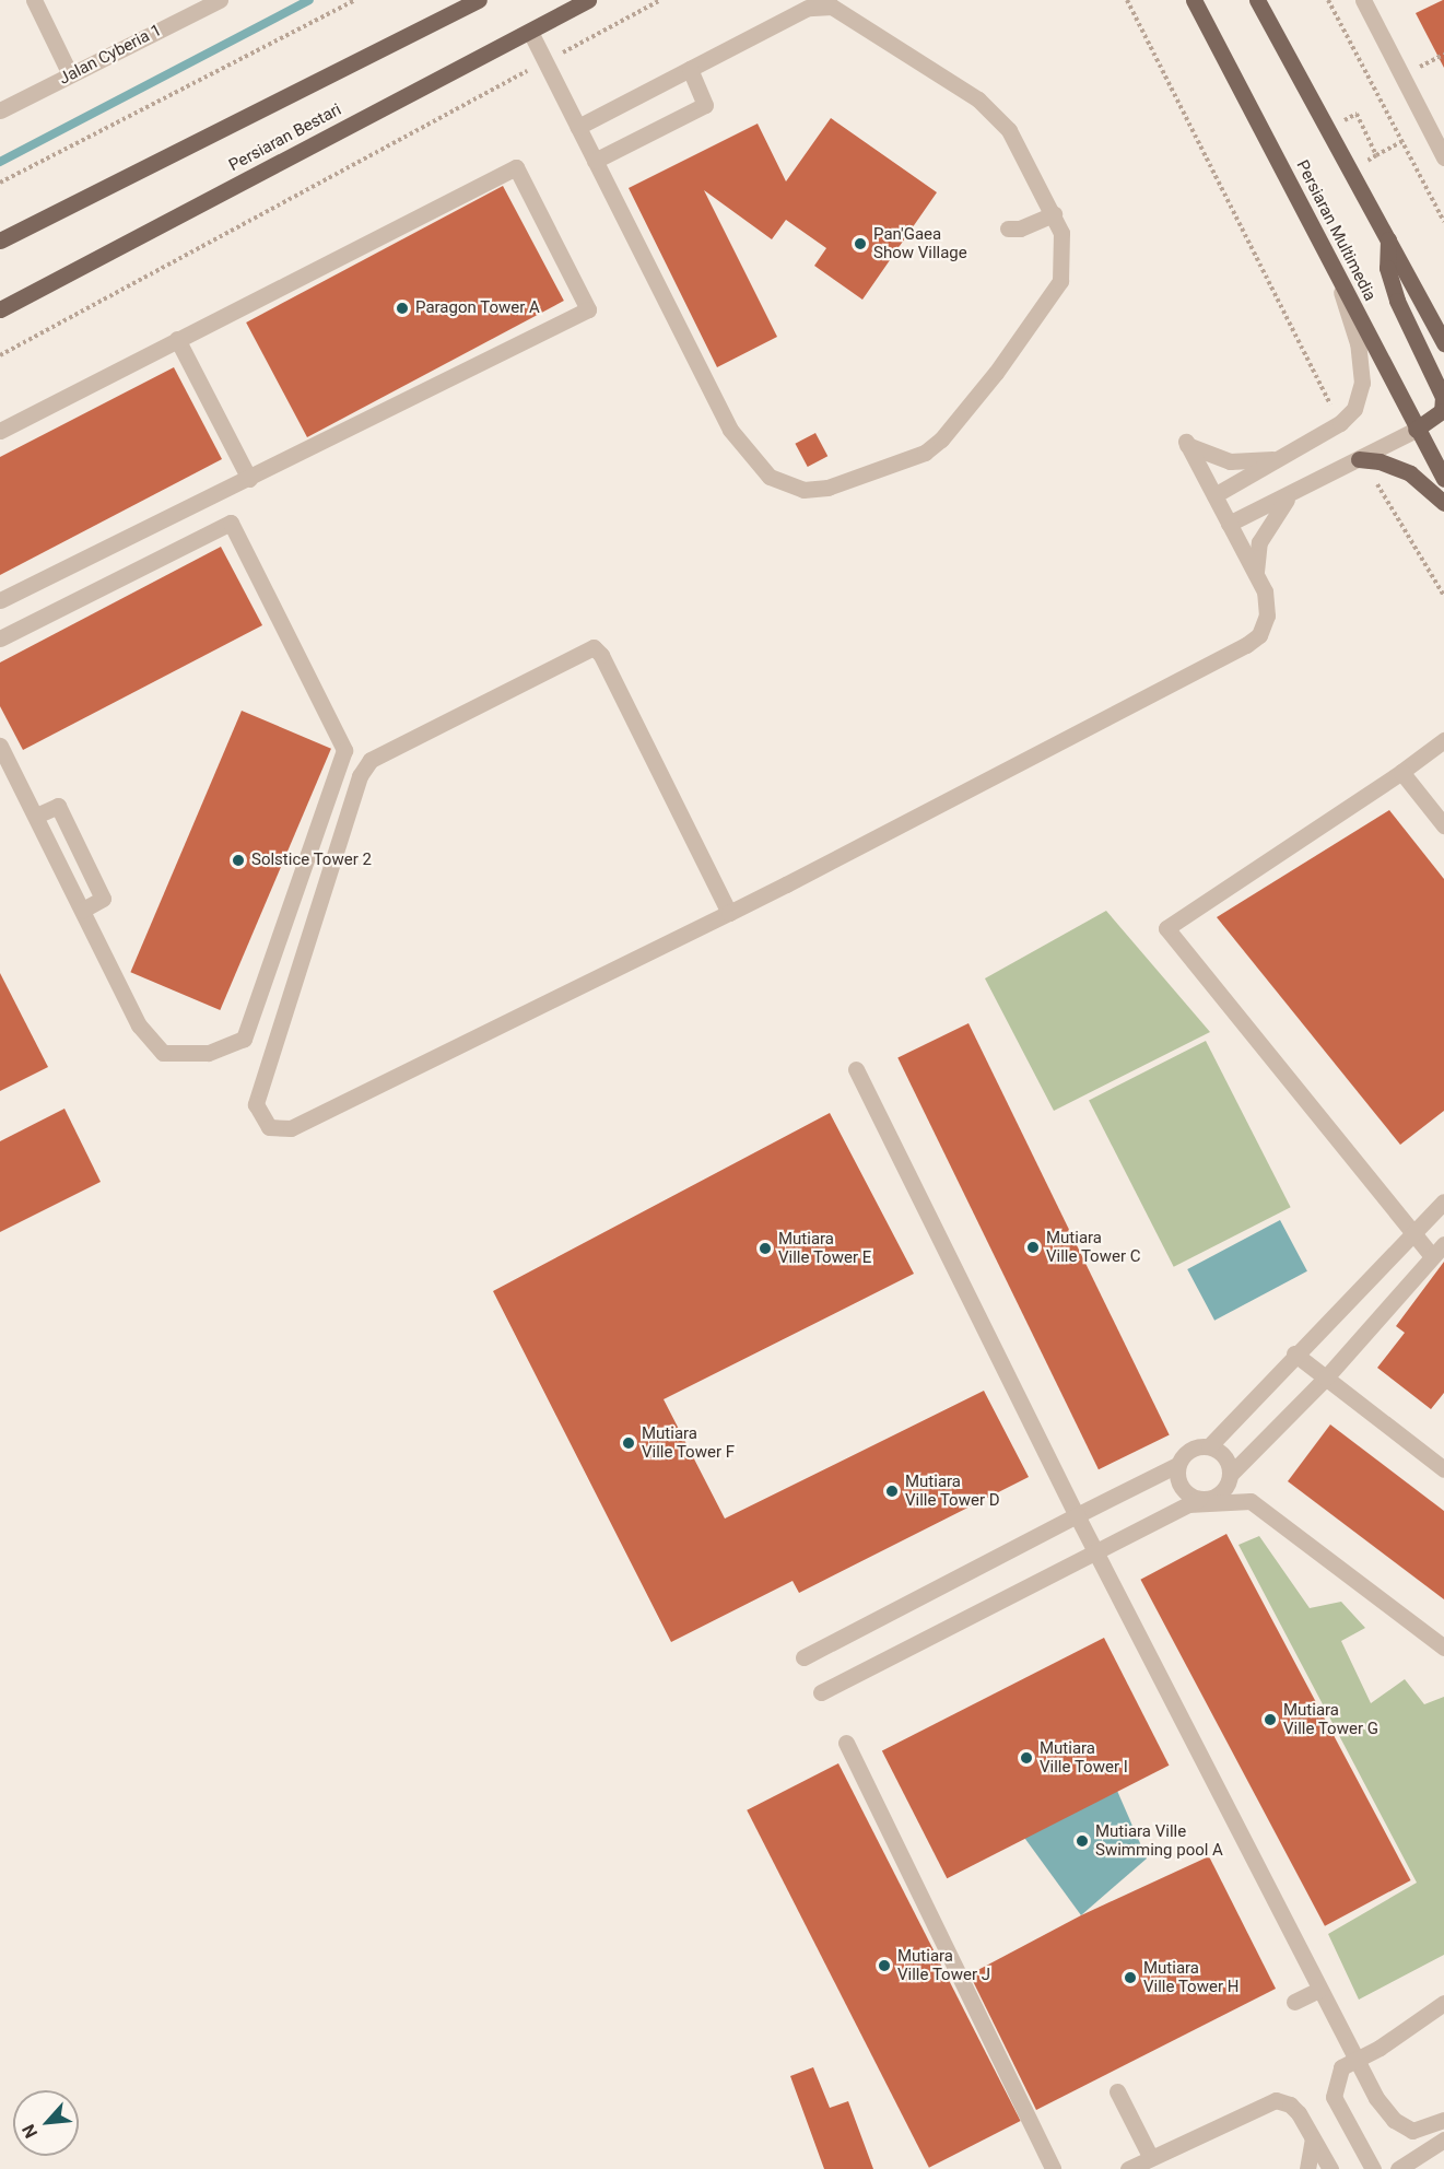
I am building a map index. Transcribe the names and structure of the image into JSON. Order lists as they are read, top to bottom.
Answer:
{
  "streets": {
    "main road": ["Persiaran Bestari", "Persiaran Multimedia"],
    "street": ["Jalan Cyberia 1"]
  },
  "places": [
    "Pan'Gaea Show Village",
    "Paragon Tower A",
    "Solstice Tower 2",
    "Mutiara Ville Tower C",
    "Mutiara Ville Tower E",
    "Mutiara Ville Tower F",
    "Mutiara Ville Tower D",
    "Mutiara Ville Tower G",
    "Mutiara Ville Tower I",
    "Mutiara Ville Swimming pool A",
    "Mutiara Ville Tower J",
    "Mutiara Ville Tower H"
  ],
  "north": "bottom left"
}
